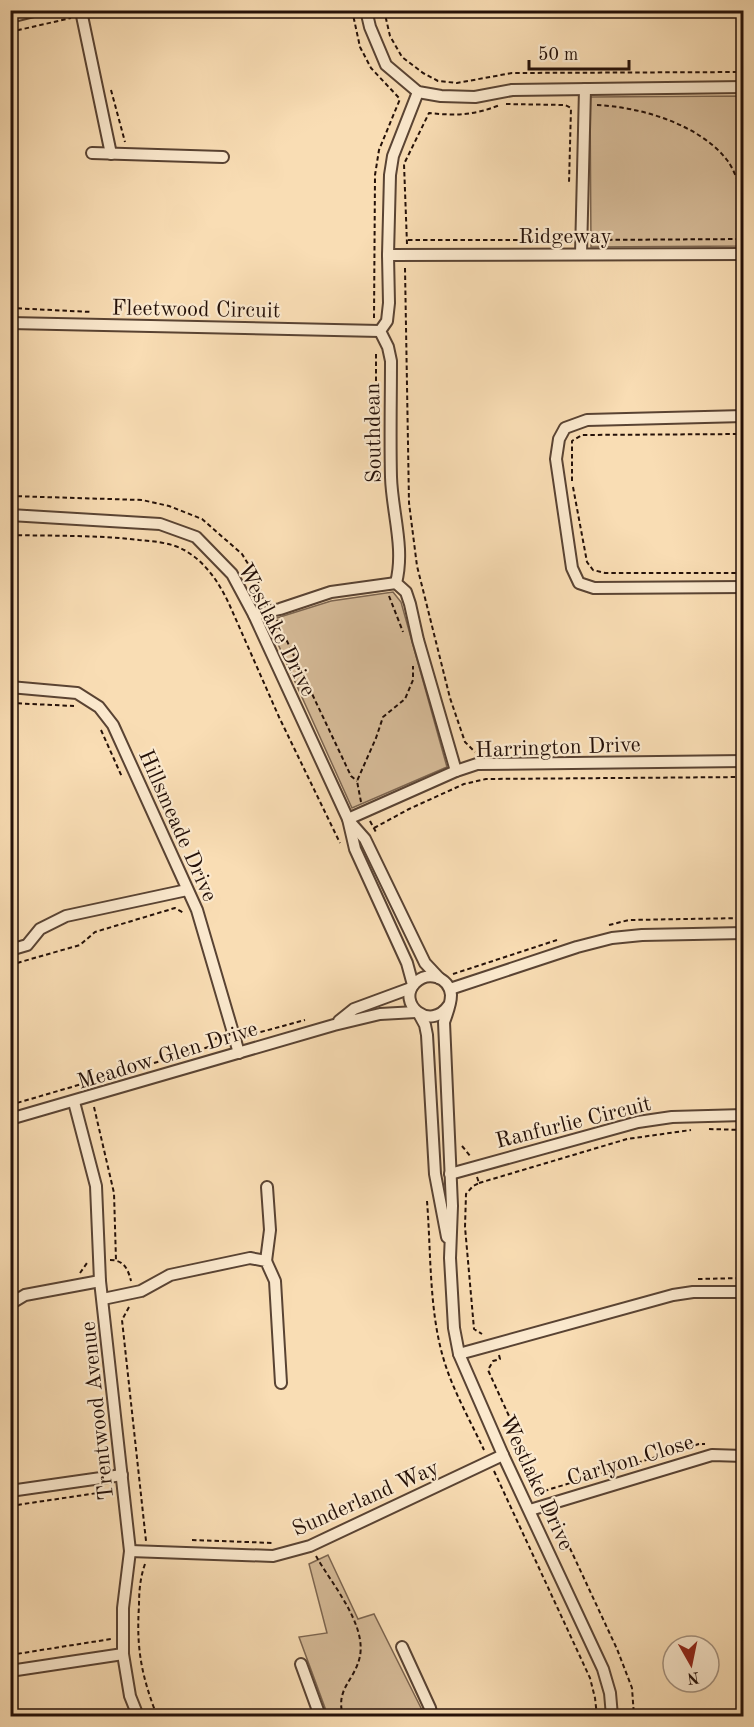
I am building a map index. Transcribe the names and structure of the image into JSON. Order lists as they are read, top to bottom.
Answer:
{
  "streets": {
    "street": [
      "Ridgeway",
      "Fleetwood Circuit",
      "Southdean",
      "Westlake Drive",
      "Harrington Drive",
      "Hillsmeade Drive",
      "Meadow Glen Drive",
      "Ranfurlie Circuit",
      "Trentwood Avenue",
      "Carlyon Close",
      "Sunderland Way"
    ]
  },
  "crossings": [
    ["Fleetwood Circuit", "Southdean"],
    ["Westlake Drive", "Harrington Drive"],
    ["Westlake Drive", "Meadow Glen Drive"],
    ["Westlake Drive", "Ranfurlie Circuit"],
    ["Westlake Drive", "Carlyon Close"],
    ["Westlake Drive", "Sunderland Way"],
    ["Hillsmeade Drive", "Meadow Glen Drive"],
    ["Meadow Glen Drive", "Trentwood Avenue"],
    ["Trentwood Avenue", "Sunderland Way"]
  ],
  "scale_bar": "50 m",
  "north": "bottom"
}
